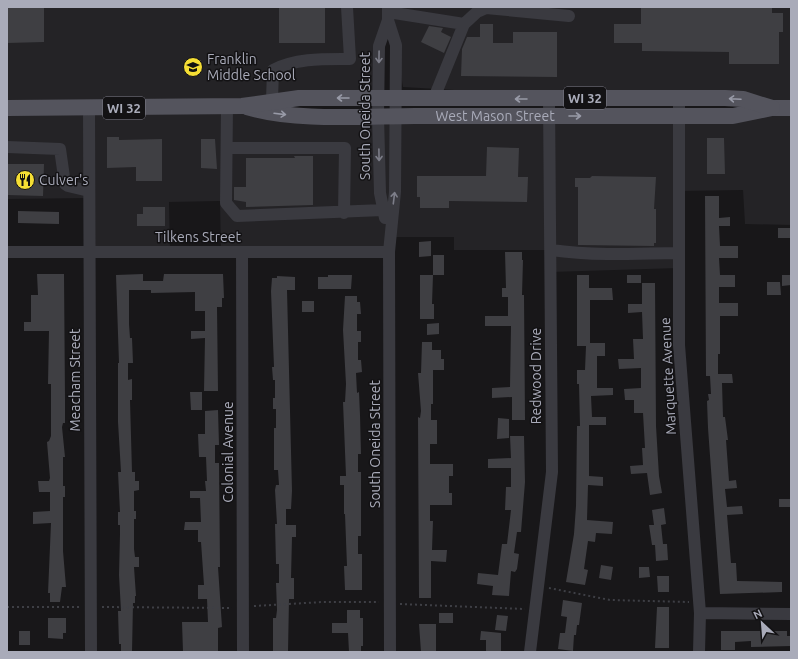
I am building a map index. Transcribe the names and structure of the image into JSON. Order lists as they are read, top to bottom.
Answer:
{
  "streets": {
    "main road": ["WI 32", "West Mason Street"],
    "street": [
      "South Oneida Street",
      "Tilkens Street",
      "Redwood Drive",
      "Marquette Avenue",
      "Meacham Street",
      "Colonial Avenue"
    ]
  },
  "crossings": [
    ["South Oneida Street", "West Mason Street"],
    ["South Oneida Street", "Tilkens Street"],
    ["West Mason Street", "Redwood Drive"],
    ["West Mason Street", "Marquette Avenue"],
    ["West Mason Street", "Meacham Street"],
    ["Tilkens Street", "Meacham Street"],
    ["Tilkens Street", "Colonial Avenue"]
  ],
  "places": {
    "school or university": ["Franklin Middle School"],
    "restaurant": ["Culver's"]
  },
  "north": "top left"
}
